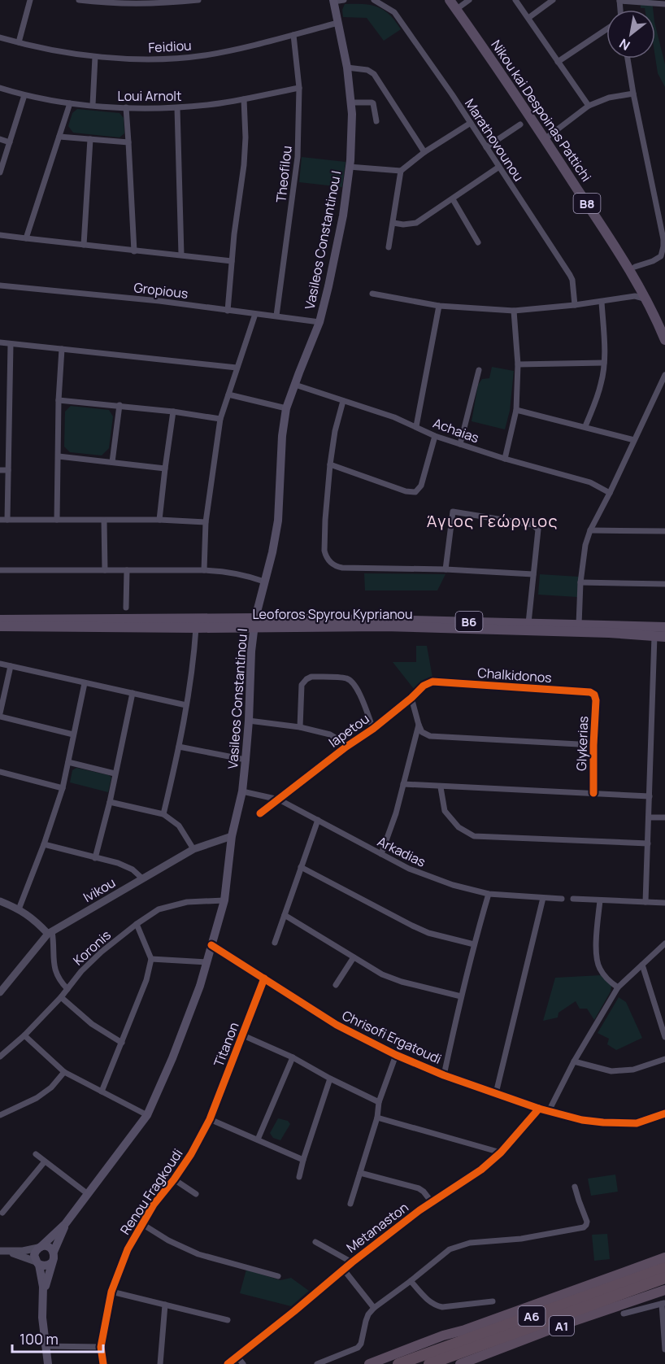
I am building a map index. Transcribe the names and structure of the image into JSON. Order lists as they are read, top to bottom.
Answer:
{
  "streets": {
    "highway": ["A6", "A1"],
    "main road": [
      "Nikou kai Despoinas Pattichi",
      "B8",
      "Vasileos Constantinou I",
      "Leoforos Spyrou Kyprianou",
      "B6"
    ],
    "street": [
      "Feidiou",
      "Loui Arnolt",
      "Marathovounou",
      "Theofilou",
      "Gropious",
      "Achaias",
      "Chalkidonos",
      "Iapetou",
      "Glykerias",
      "Arkadias",
      "Ivikou",
      "Koronis",
      "Chrisofi Ergatoudi",
      "Titanon",
      "Renou Fragkoudi",
      "Metanaston"
    ]
  },
  "crossings": [
    ["Feidiou", "Theofilou"],
    ["Feidiou", "Vasileos Constantinou I"],
    ["Loui Arnolt", "Theofilou"],
    ["Theofilou", "Gropious"],
    ["Vasileos Constantinou I", "Gropious"],
    ["Vasileos Constantinou I", "Achaias"],
    ["Vasileos Constantinou I", "Leoforos Spyrou Kyprianou"],
    ["Vasileos Constantinou I", "Arkadias"],
    ["Vasileos Constantinou I", "Ivikou"],
    ["Vasileos Constantinou I", "Koronis"],
    ["Vasileos Constantinou I", "Chrisofi Ergatoudi"],
    ["Chalkidonos", "Iapetou"],
    ["Chalkidonos", "Glykerias"],
    ["Iapetou", "Arkadias"],
    ["Chrisofi Ergatoudi", "Titanon"],
    ["Chrisofi Ergatoudi", "Metanaston"],
    ["Titanon", "Renou Fragkoudi"]
  ],
  "districts": ["Άγιος Γεώργιος"],
  "scale_bar": "100 m",
  "north": "bottom left"
}
